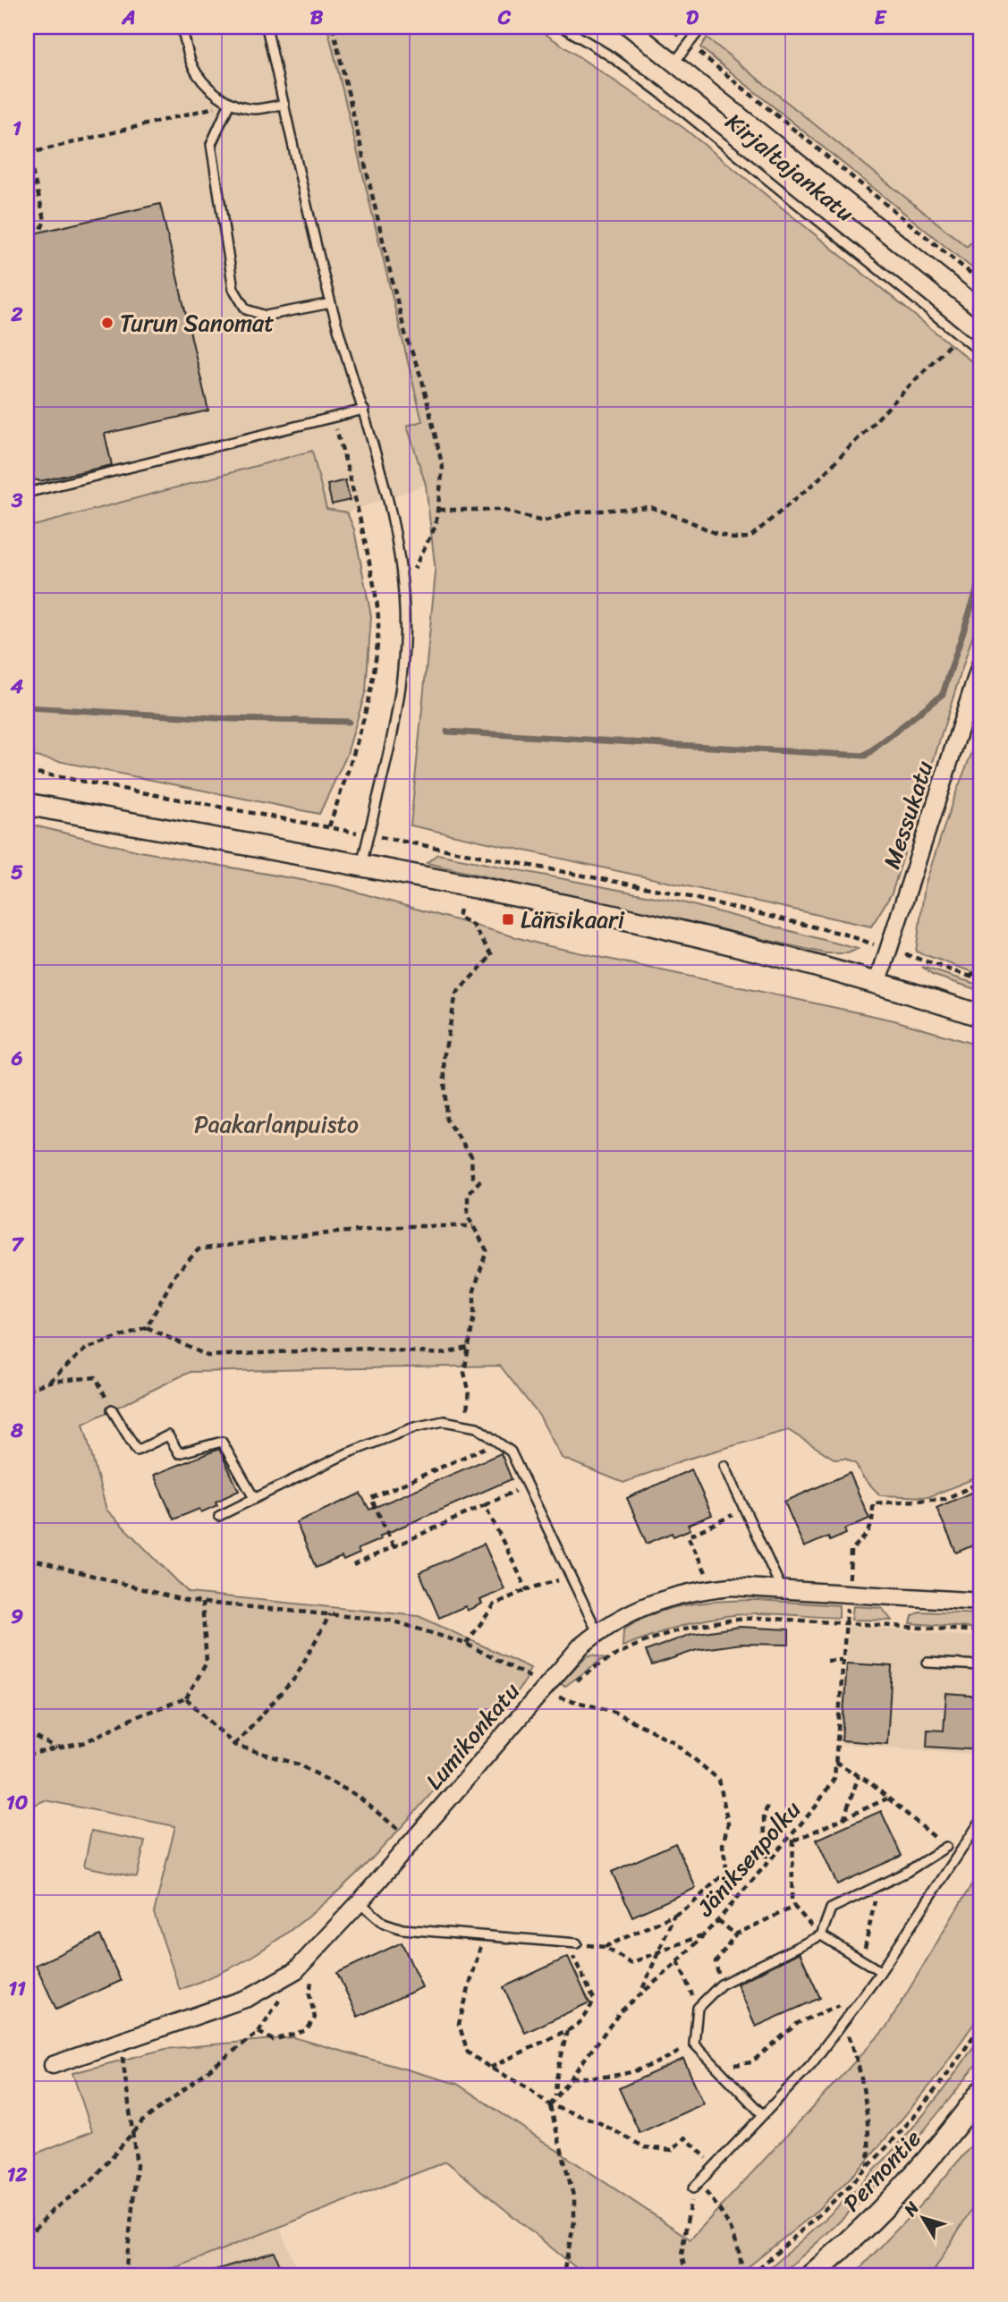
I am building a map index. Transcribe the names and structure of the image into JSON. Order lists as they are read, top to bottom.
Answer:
{
  "streets": {
    "street": [
      "Kirjaltajankatu",
      "Messukatu",
      "Lumikonkatu",
      "Pernontie"
    ],
    "path": ["Jäniksenpolku"]
  },
  "crossings": [
    ["Lumikonkatu", "Jäniksenpolku"]
  ],
  "parks": ["Paakarlanpuisto"],
  "places": {
    "other": ["Turun Sanomat"],
    "transit": ["Länsikaari"]
  },
  "north": "top left",
  "grid": {
    "columns": [
      "A",
      "B",
      "C",
      "D",
      "E"
    ],
    "rows": [
      "1",
      "2",
      "3",
      "4",
      "5",
      "6",
      "7",
      "8",
      "9",
      "10",
      "11",
      "12"
    ]
  }
}
